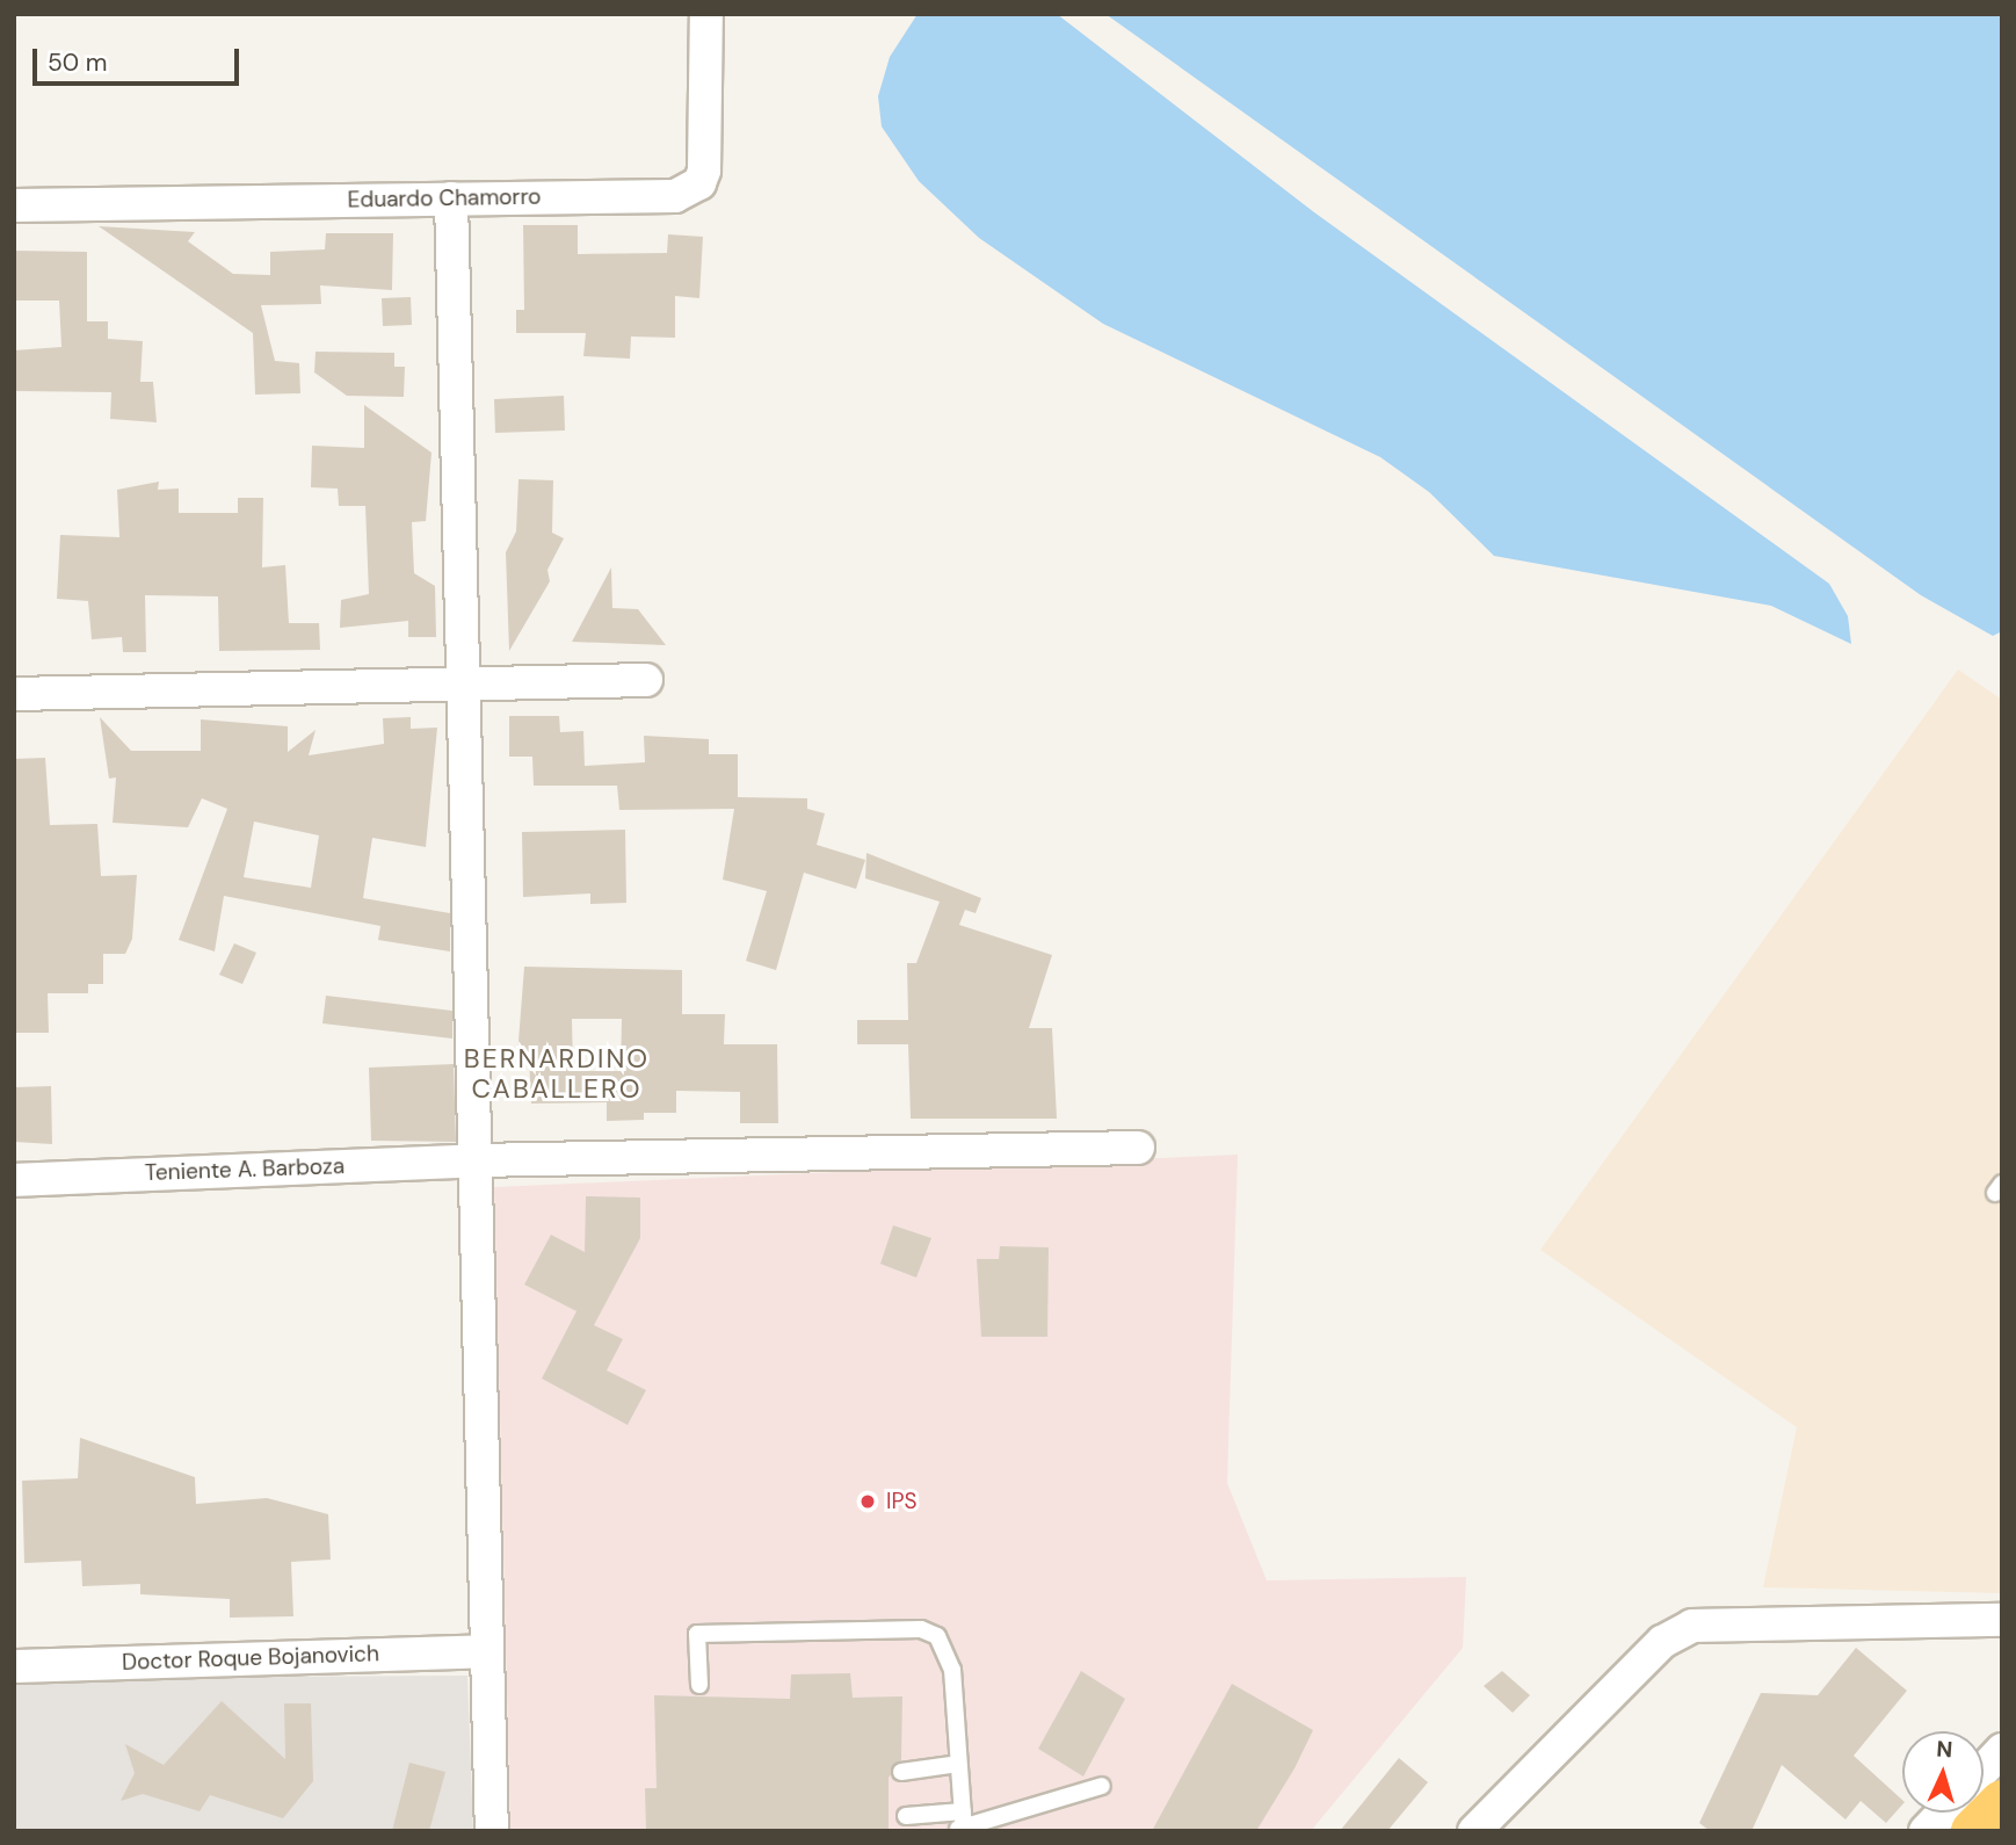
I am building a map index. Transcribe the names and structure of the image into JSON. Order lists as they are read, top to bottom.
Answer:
{
  "streets": {
    "street": ["Eduardo Chamorro", "Teniente A. Barboza", "Doctor Roque Bojanovich"]
  },
  "districts": ["BERNARDINO CABALLERO"],
  "places": ["IPS"],
  "scale_bar": "50 m",
  "north": "top"
}
